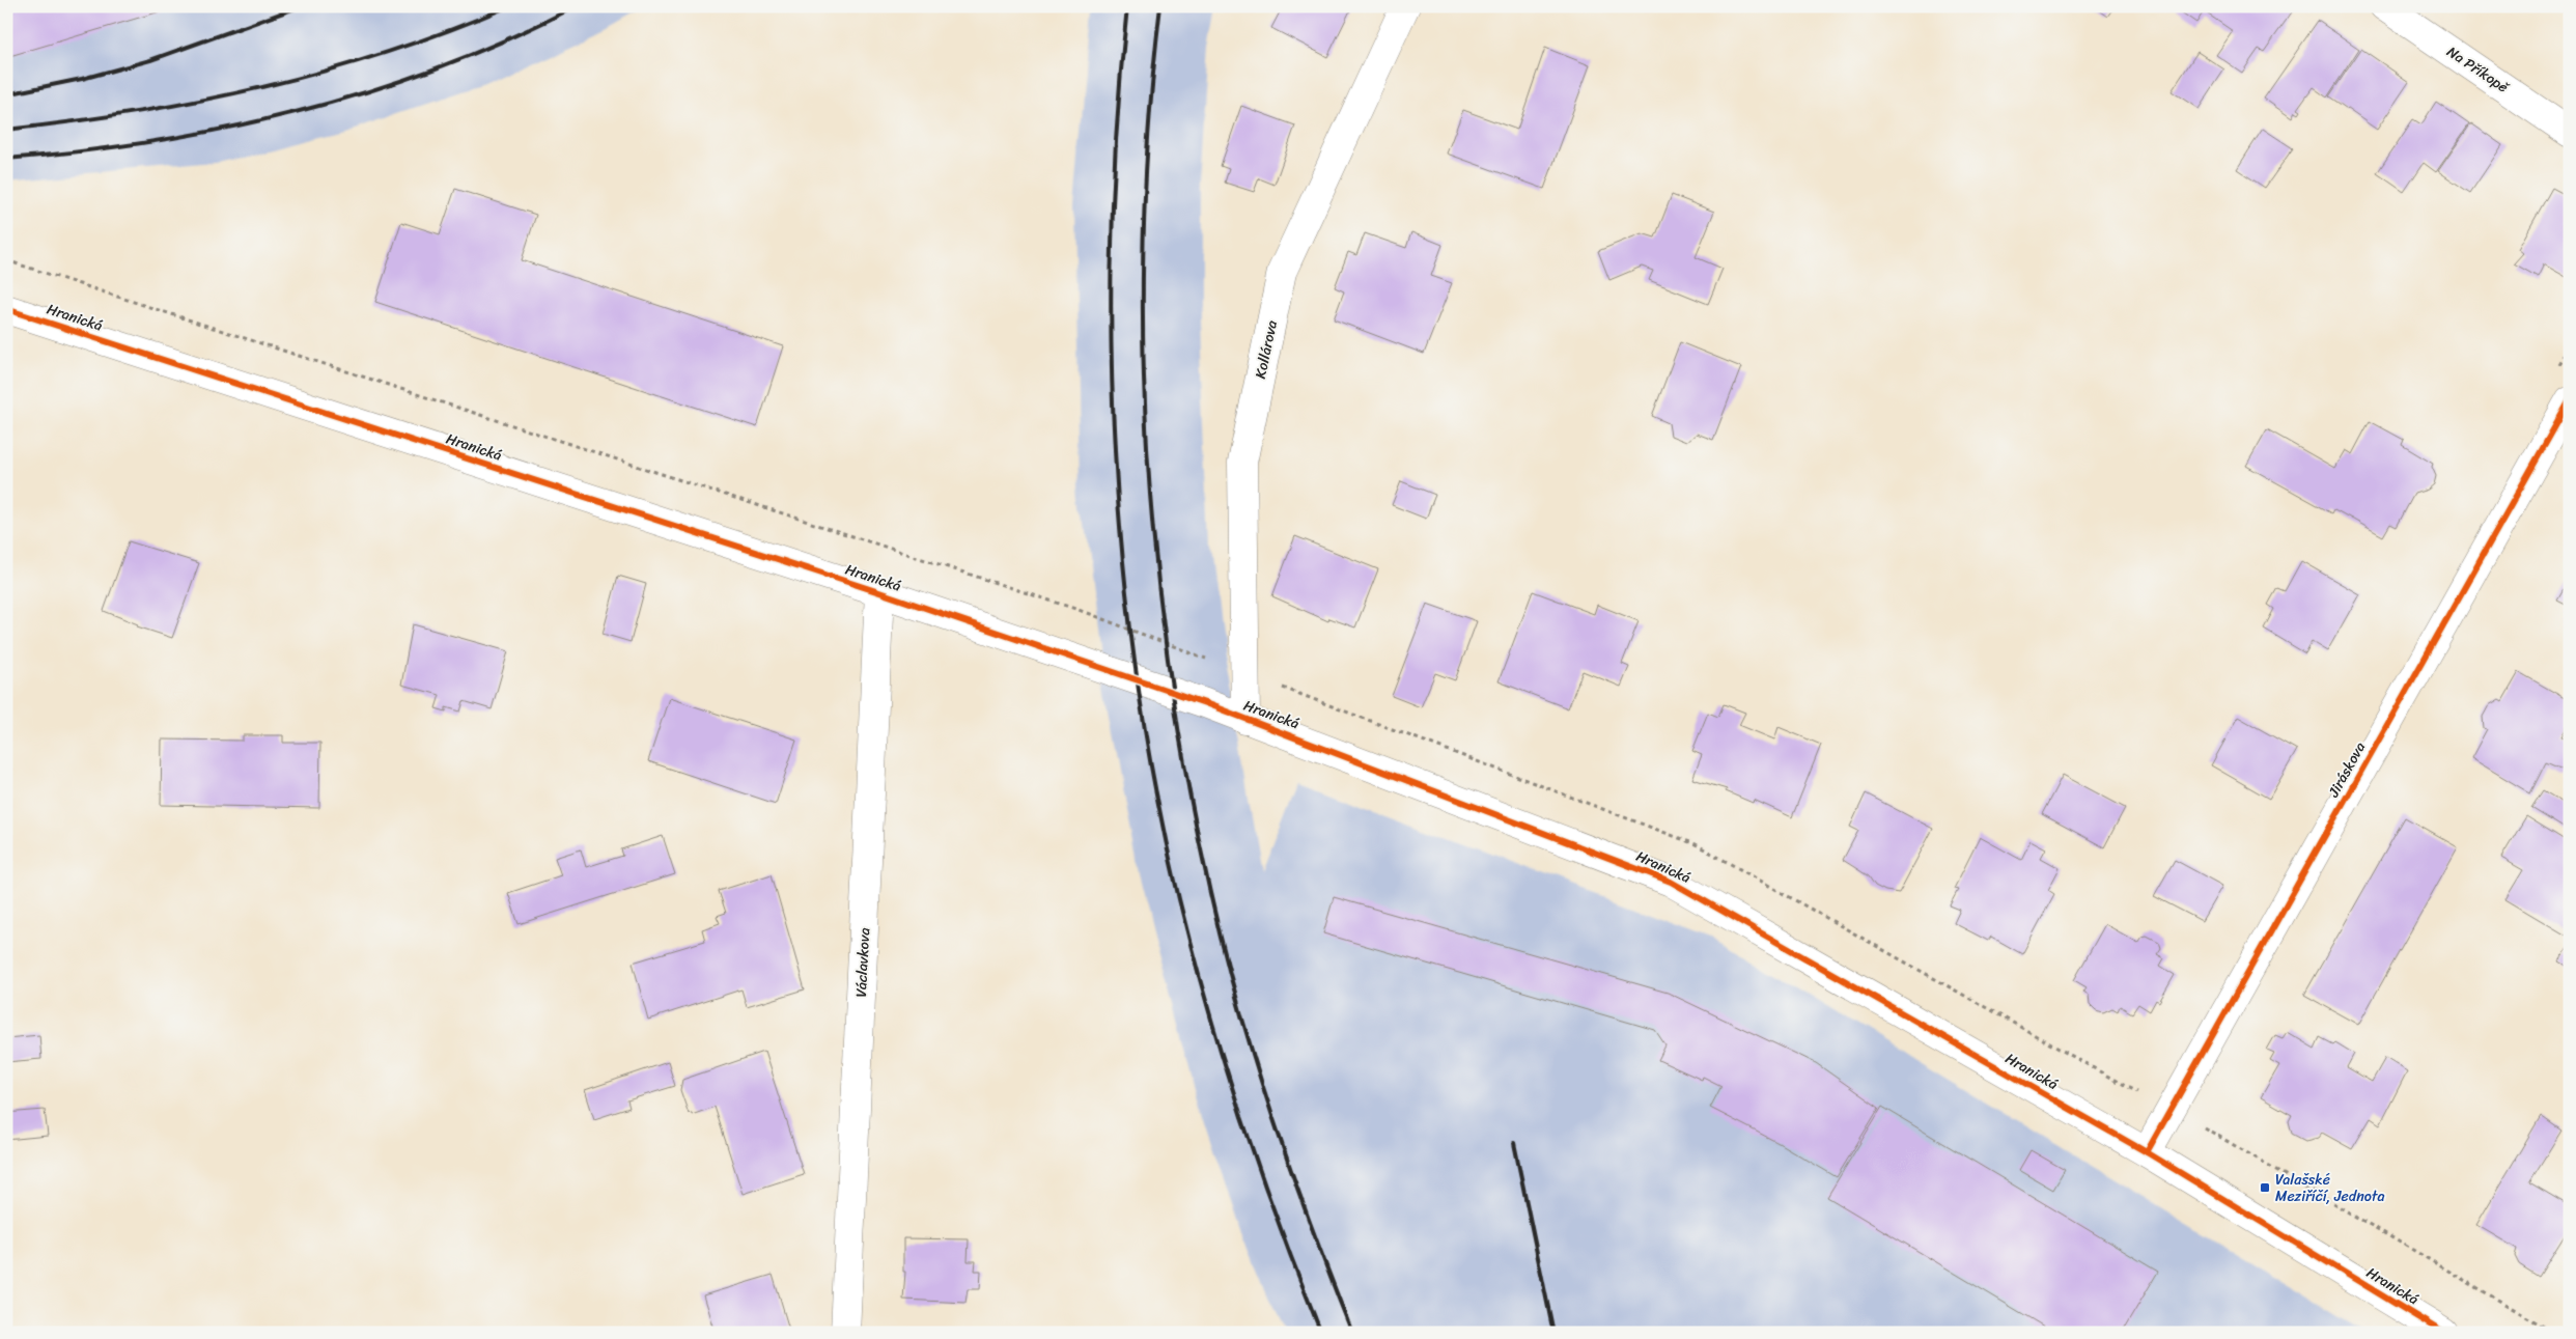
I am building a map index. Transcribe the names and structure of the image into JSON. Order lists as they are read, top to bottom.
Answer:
{
  "streets": {
    "street": [
      "Na Příkopě",
      "Hranická",
      "Kollárova",
      "Jiráskova",
      "Václavkova"
    ]
  },
  "crossings": [
    ["Hranická", "Kollárova"],
    ["Hranická", "Jiráskova"],
    ["Hranická", "Václavkova"]
  ],
  "places": {
    "transit": ["Valašské Meziříčí, Jednota"]
  }
}
